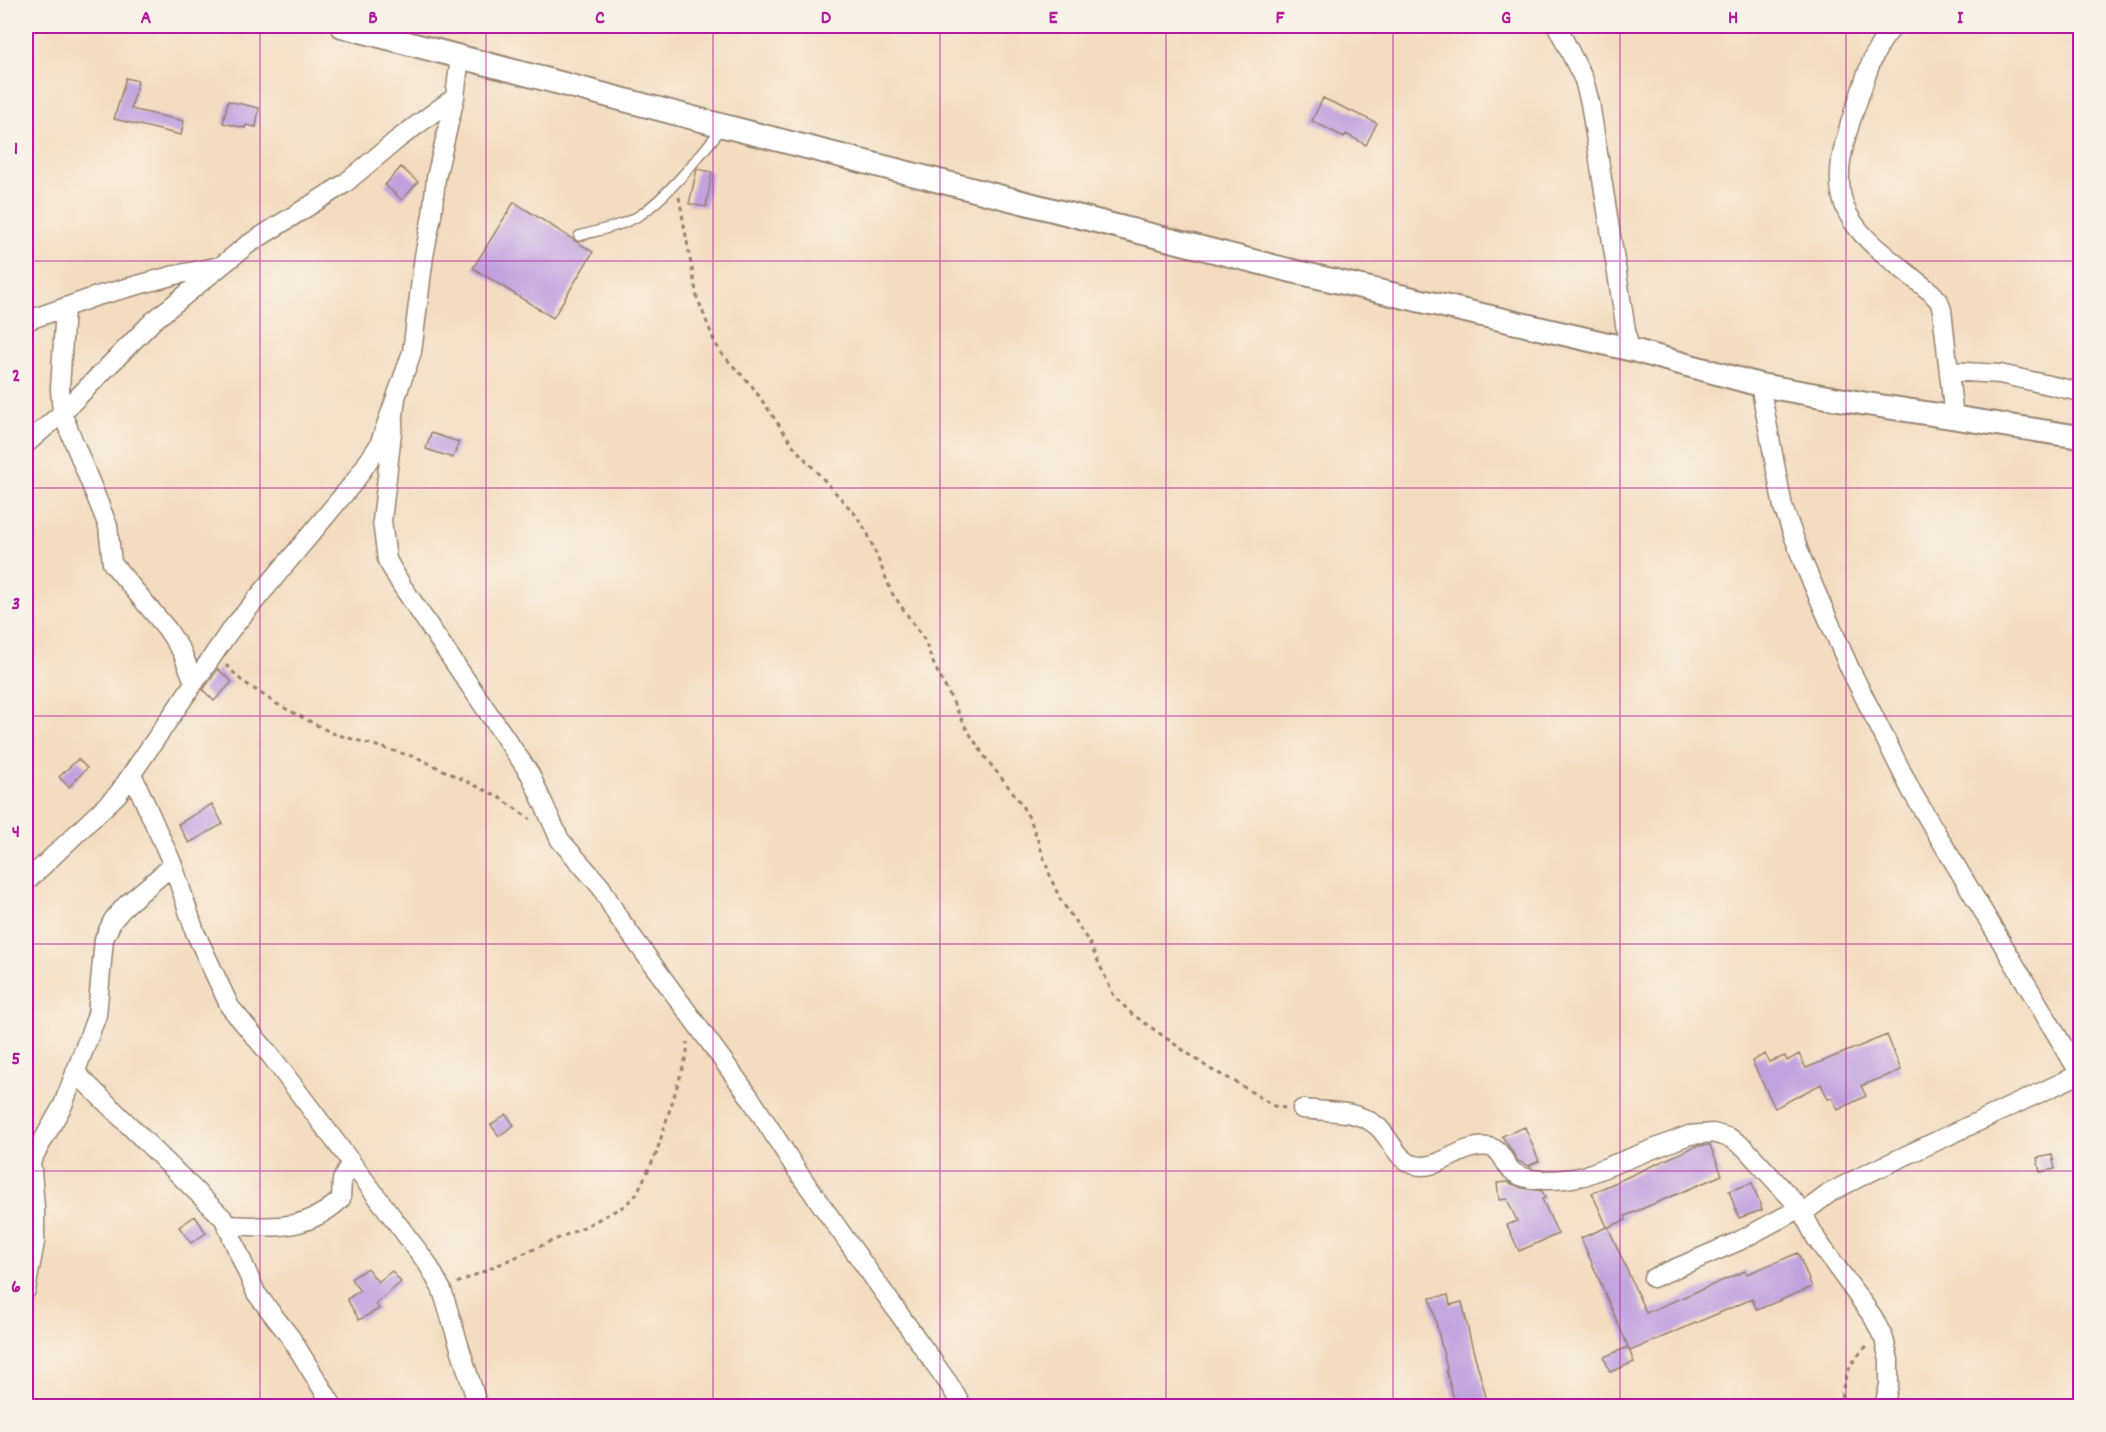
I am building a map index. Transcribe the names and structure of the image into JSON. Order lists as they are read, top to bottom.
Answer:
{
  "grid": {
    "columns": [
      "A",
      "B",
      "C",
      "D",
      "E",
      "F",
      "G",
      "H",
      "I"
    ],
    "rows": [
      "1",
      "2",
      "3",
      "4",
      "5",
      "6"
    ]
  }
}
